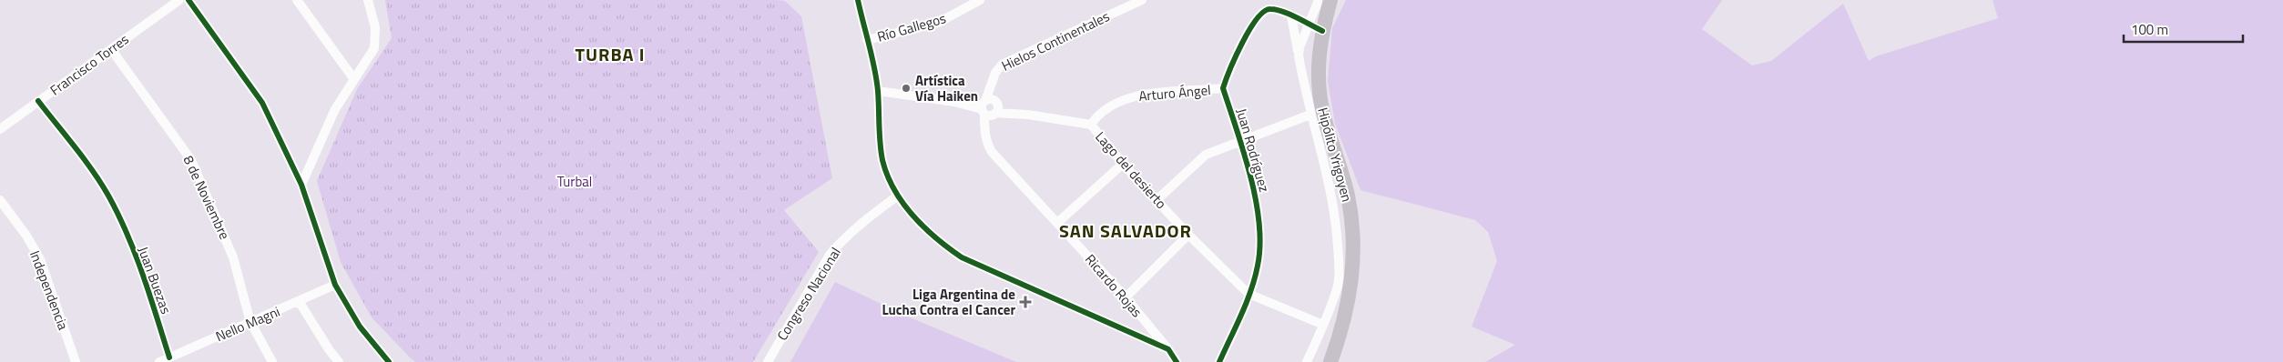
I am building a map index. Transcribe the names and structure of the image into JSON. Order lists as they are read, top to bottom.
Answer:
{
  "streets": {
    "main road": ["Hipólito Yrigoyen"],
    "street": [
      "Río Gallegos",
      "Hielos Continentales",
      "Francisco Torres",
      "Arturo Ángel",
      "Juan Rodríguez",
      "Lago del desierto",
      "8 de Noviembre",
      "Juan Buezas",
      "Ricardo Rojas",
      "Independencia",
      "Congreso Nacional",
      "Nello Magni"
    ]
  },
  "crossings": [
    ["Hielos Continentales", "Ricardo Rojas"],
    ["Francisco Torres", "8 de Noviembre"],
    ["Francisco Torres", "Juan Buezas"],
    ["Arturo Ángel", "Juan Rodríguez"],
    ["Arturo Ángel", "Lago del desierto"],
    ["Juan Rodríguez", "Lago del desierto"],
    ["8 de Noviembre", "Nello Magni"],
    ["Juan Buezas", "Nello Magni"]
  ],
  "districts": ["TURBA I", "SAN SALVADOR"],
  "parks": ["Turbal"],
  "places": {
    "other": ["Artística Vía Haiken"],
    "health": ["Liga Argentina de Lucha Contra el Cancer"]
  },
  "scale_bar": "100 m"
}
